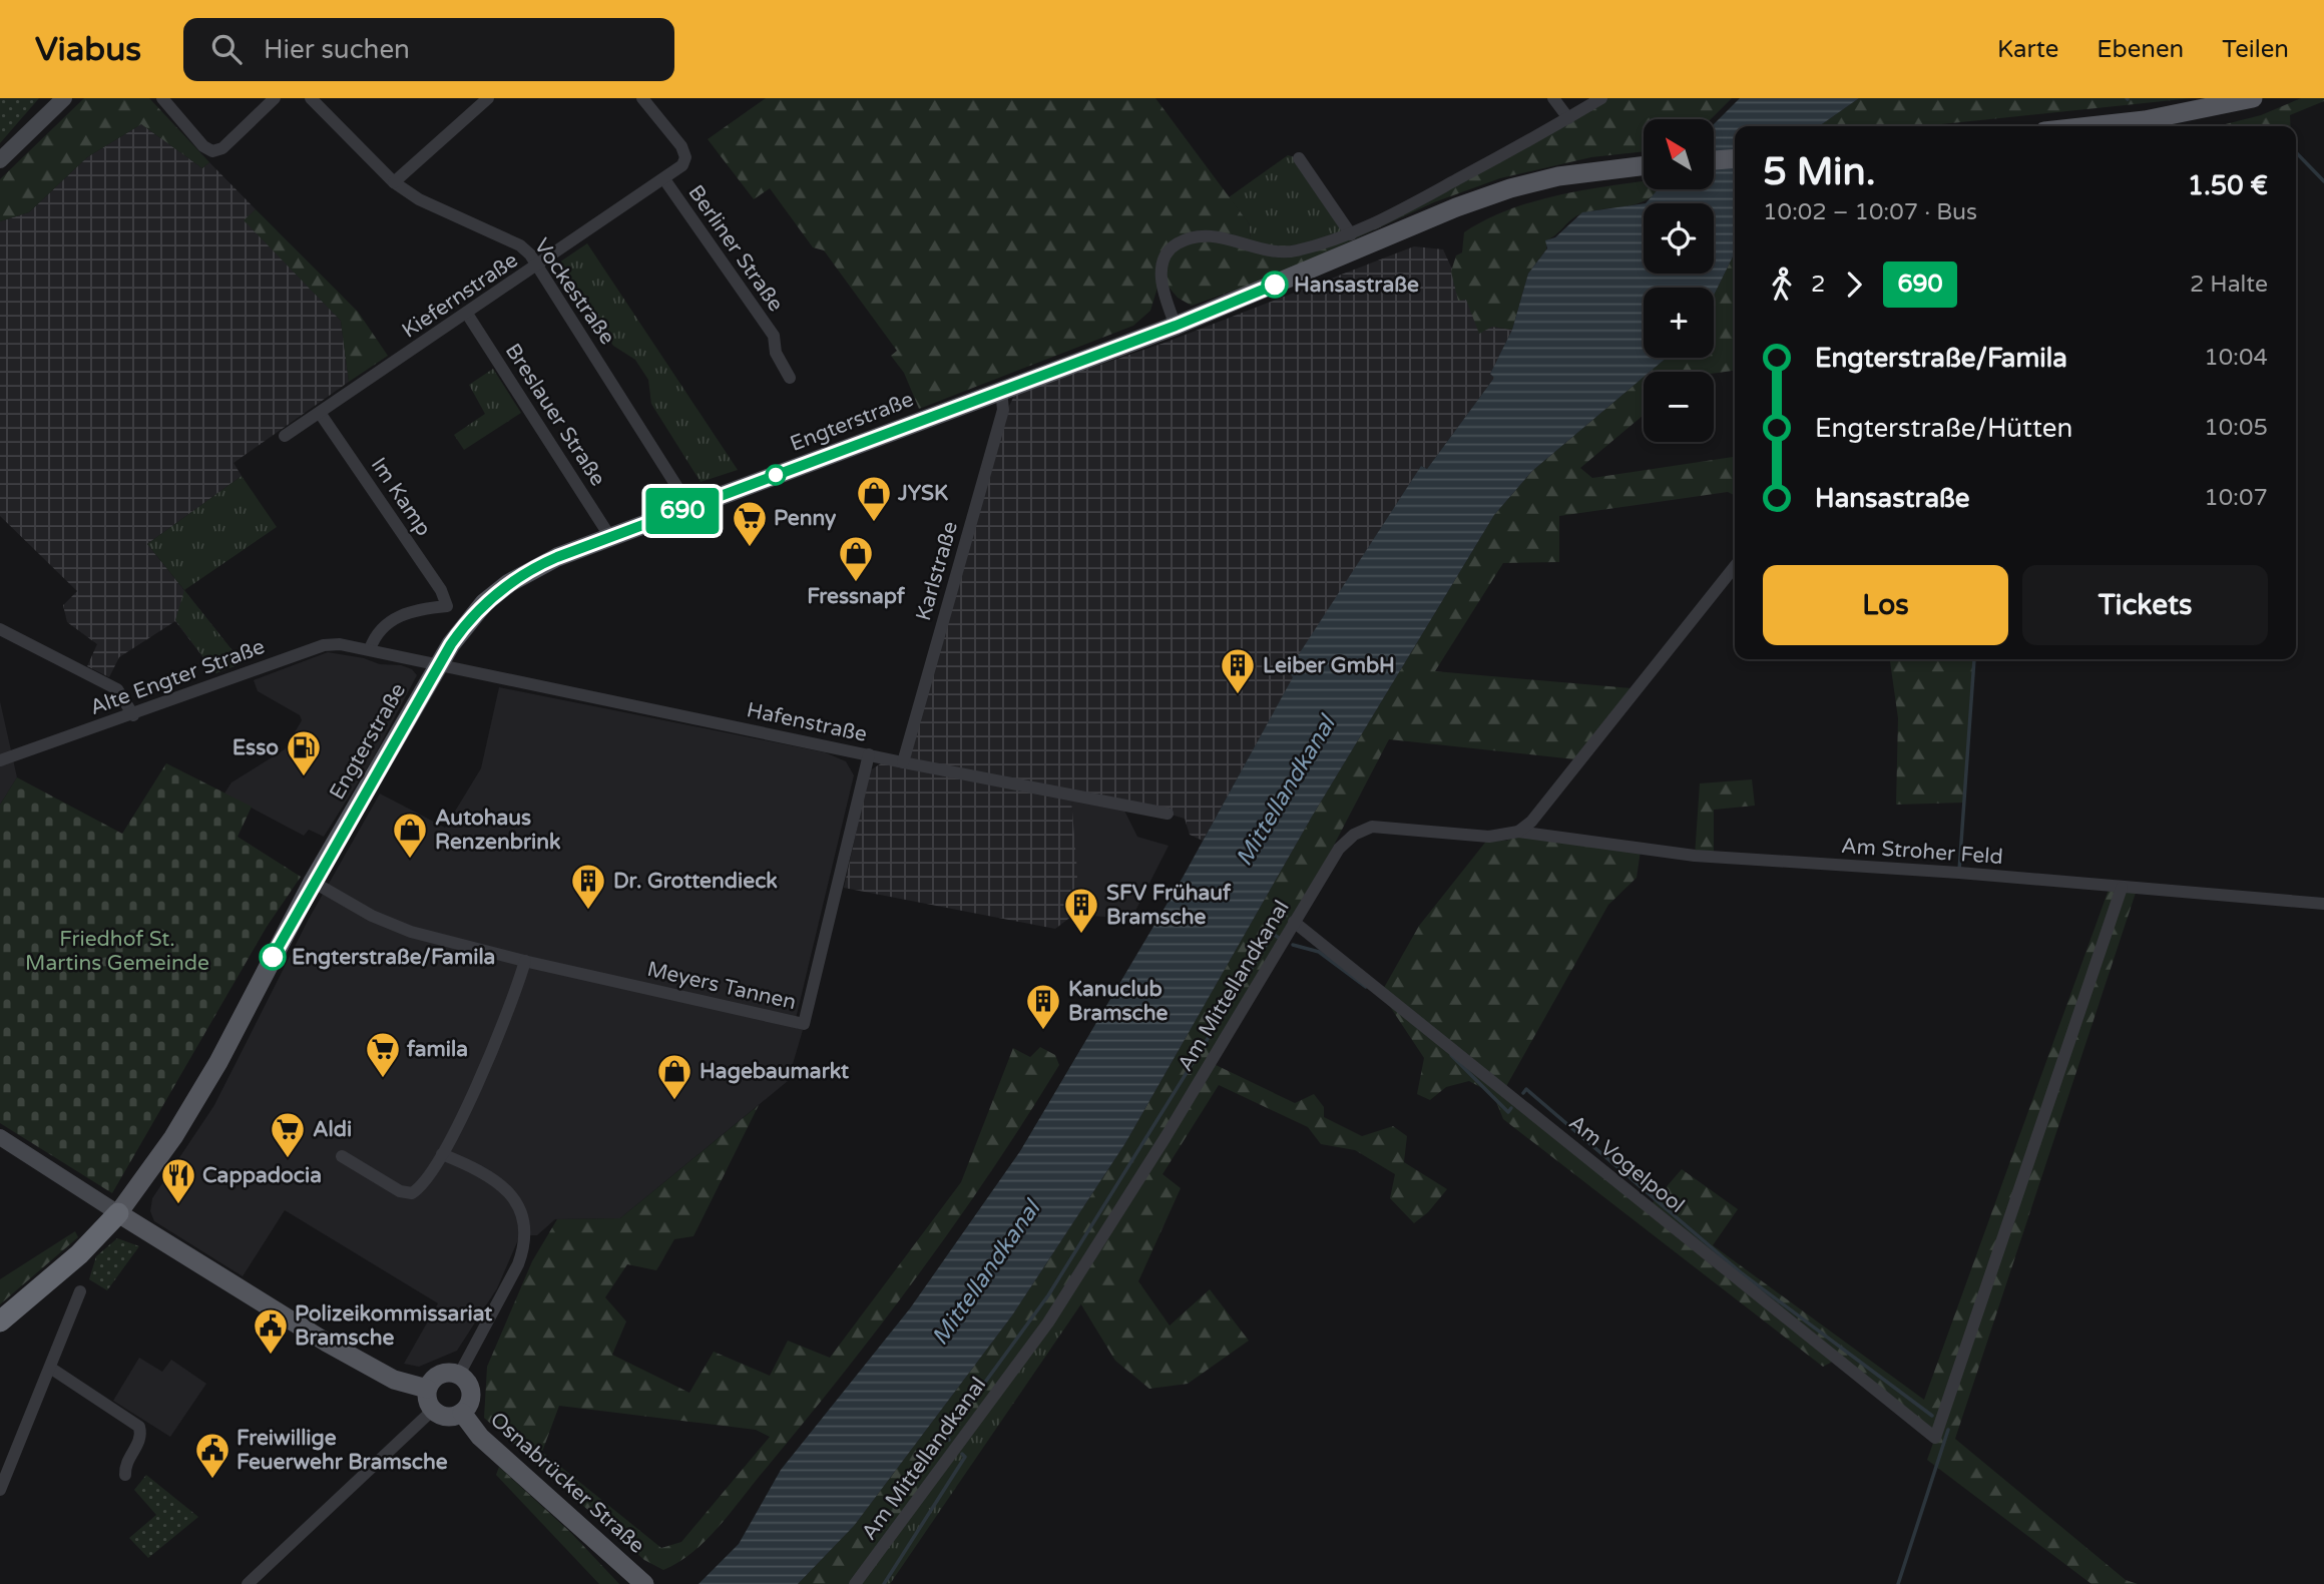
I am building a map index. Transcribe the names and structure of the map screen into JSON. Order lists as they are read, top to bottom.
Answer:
{
  "streets": {
    "main road": ["Engterstraße", "Osnabrücker Straße"],
    "street": [
      "Berliner Straße",
      "Vockestraße",
      "Kiefernstraße",
      "Breslauer Straße",
      "Im Kamp",
      "Karlstraße",
      "Alte Engter Straße",
      "Hafenstraße",
      "Am Stroher Feld",
      "Meyers Tannen",
      "Am Mittellandkanal",
      "Am Vogelpool"
    ]
  },
  "crossings": [
    ["Berliner Straße", "Kiefernstraße"],
    ["Vockestraße", "Kiefernstraße"],
    ["Vockestraße", "Engterstraße"],
    ["Kiefernstraße", "Breslauer Straße"],
    ["Kiefernstraße", "Im Kamp"],
    ["Breslauer Straße", "Engterstraße"],
    ["Engterstraße", "Karlstraße"],
    ["Engterstraße", "Alte Engter Straße"],
    ["Engterstraße", "Hafenstraße"],
    ["Engterstraße", "Meyers Tannen"],
    ["Im Kamp", "Alte Engter Straße"],
    ["Karlstraße", "Hafenstraße"],
    ["Alte Engter Straße", "Hafenstraße"],
    ["Hafenstraße", "Meyers Tannen"],
    ["Am Stroher Feld", "Am Mittellandkanal"],
    ["Am Stroher Feld", "Am Vogelpool"],
    ["Am Mittellandkanal", "Am Vogelpool"]
  ],
  "water": ["Mittellandkanal"],
  "parks": ["Friedhof St. Martins Gemeinde"],
  "places": {
    "other": ["Hansastraße", "Engterstraße/Famila"],
    "shop": [
      "JYSK",
      "Fressnapf",
      "Autohaus Renzenbrink",
      "Hagebaumarkt"
    ],
    "supermarket": ["Penny", "famila", "Aldi"],
    "building": [
      "Leiber GmbH",
      "Dr. Grottendieck",
      "SFV Frühauf Bramsche",
      "Kanuclub Bramsche"
    ],
    "fuel station": ["Esso"],
    "restaurant": ["Cappadocia"],
    "public building": ["Polizeikommissariat Bramsche", "Freiwillige Feuerwehr Bramsche"]
  },
  "lines": ["bus line 690"],
  "north": "top left",
  "page": {
    "header": "Viabus",
    "search": "Hier suchen",
    "nav": ["Karte", "Ebenen", "Teilen"],
    "on_map": "690",
    "map_buttons": ["+", "−"],
    "heading": ["5 Min.", "10:02 – 10:07 · Bus", "1.50 €"],
    "legs": ["2", "690", "2 Halte"],
    "list": [
      {
        "name": "Engterstraße/Famila",
        "value": "10:04"
      },
      {
        "name": "Engterstraße/Hütten",
        "value": "10:05"
      },
      {
        "name": "Hansastraße",
        "value": "10:07"
      }
    ],
    "buttons": ["Los", "Tickets"]
  }
}
